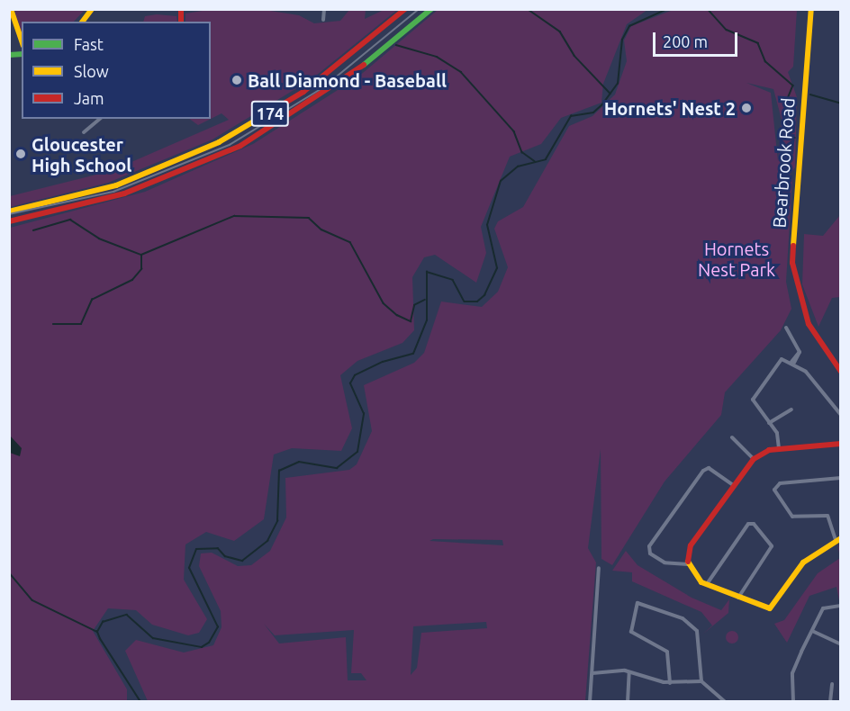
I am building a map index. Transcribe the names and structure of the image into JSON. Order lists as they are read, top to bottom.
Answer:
{
  "streets": {
    "main road": ["174", "Bearbrook Road"]
  },
  "parks": ["Hornets Nest Park"],
  "places": ["Ball Diamond - Baseball", "Hornets' Nest 2", "Gloucester High School"],
  "legend": ["Fast", "Slow", "Jam"],
  "scale_bar": "200 m"
}
